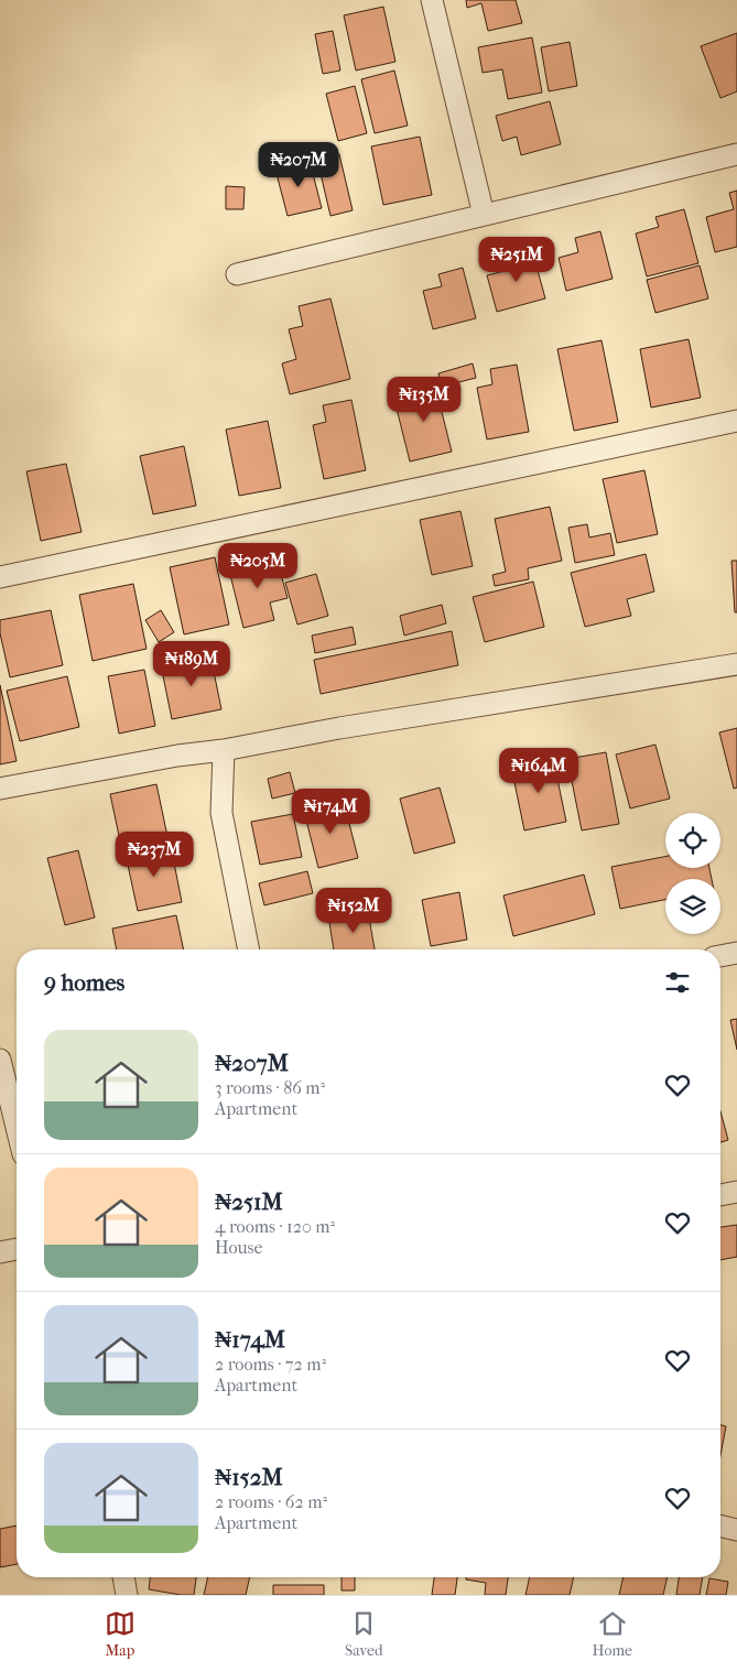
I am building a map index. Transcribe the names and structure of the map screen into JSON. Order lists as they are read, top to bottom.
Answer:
{
  "page": {
    "price": [
      "₦207M",
      "₦251M",
      "₦135M",
      "₦205M",
      "₦189M",
      "₦164M",
      "₦174M",
      "₦237M",
      "₦152M"
    ],
    "heading": "9 homes",
    "list": [
      {
        "name": "₦207M",
        "note": "3 rooms · 86 m² · Apartment"
      },
      {
        "name": "₦251M",
        "note": "4 rooms · 120 m² · House"
      },
      {
        "name": "₦174M",
        "note": "2 rooms · 72 m² · Apartment"
      },
      {
        "name": "₦152M",
        "note": "2 rooms · 62 m² · Apartment"
      }
    ],
    "tabs": ["Map", "Saved", "Home"]
  }
}
